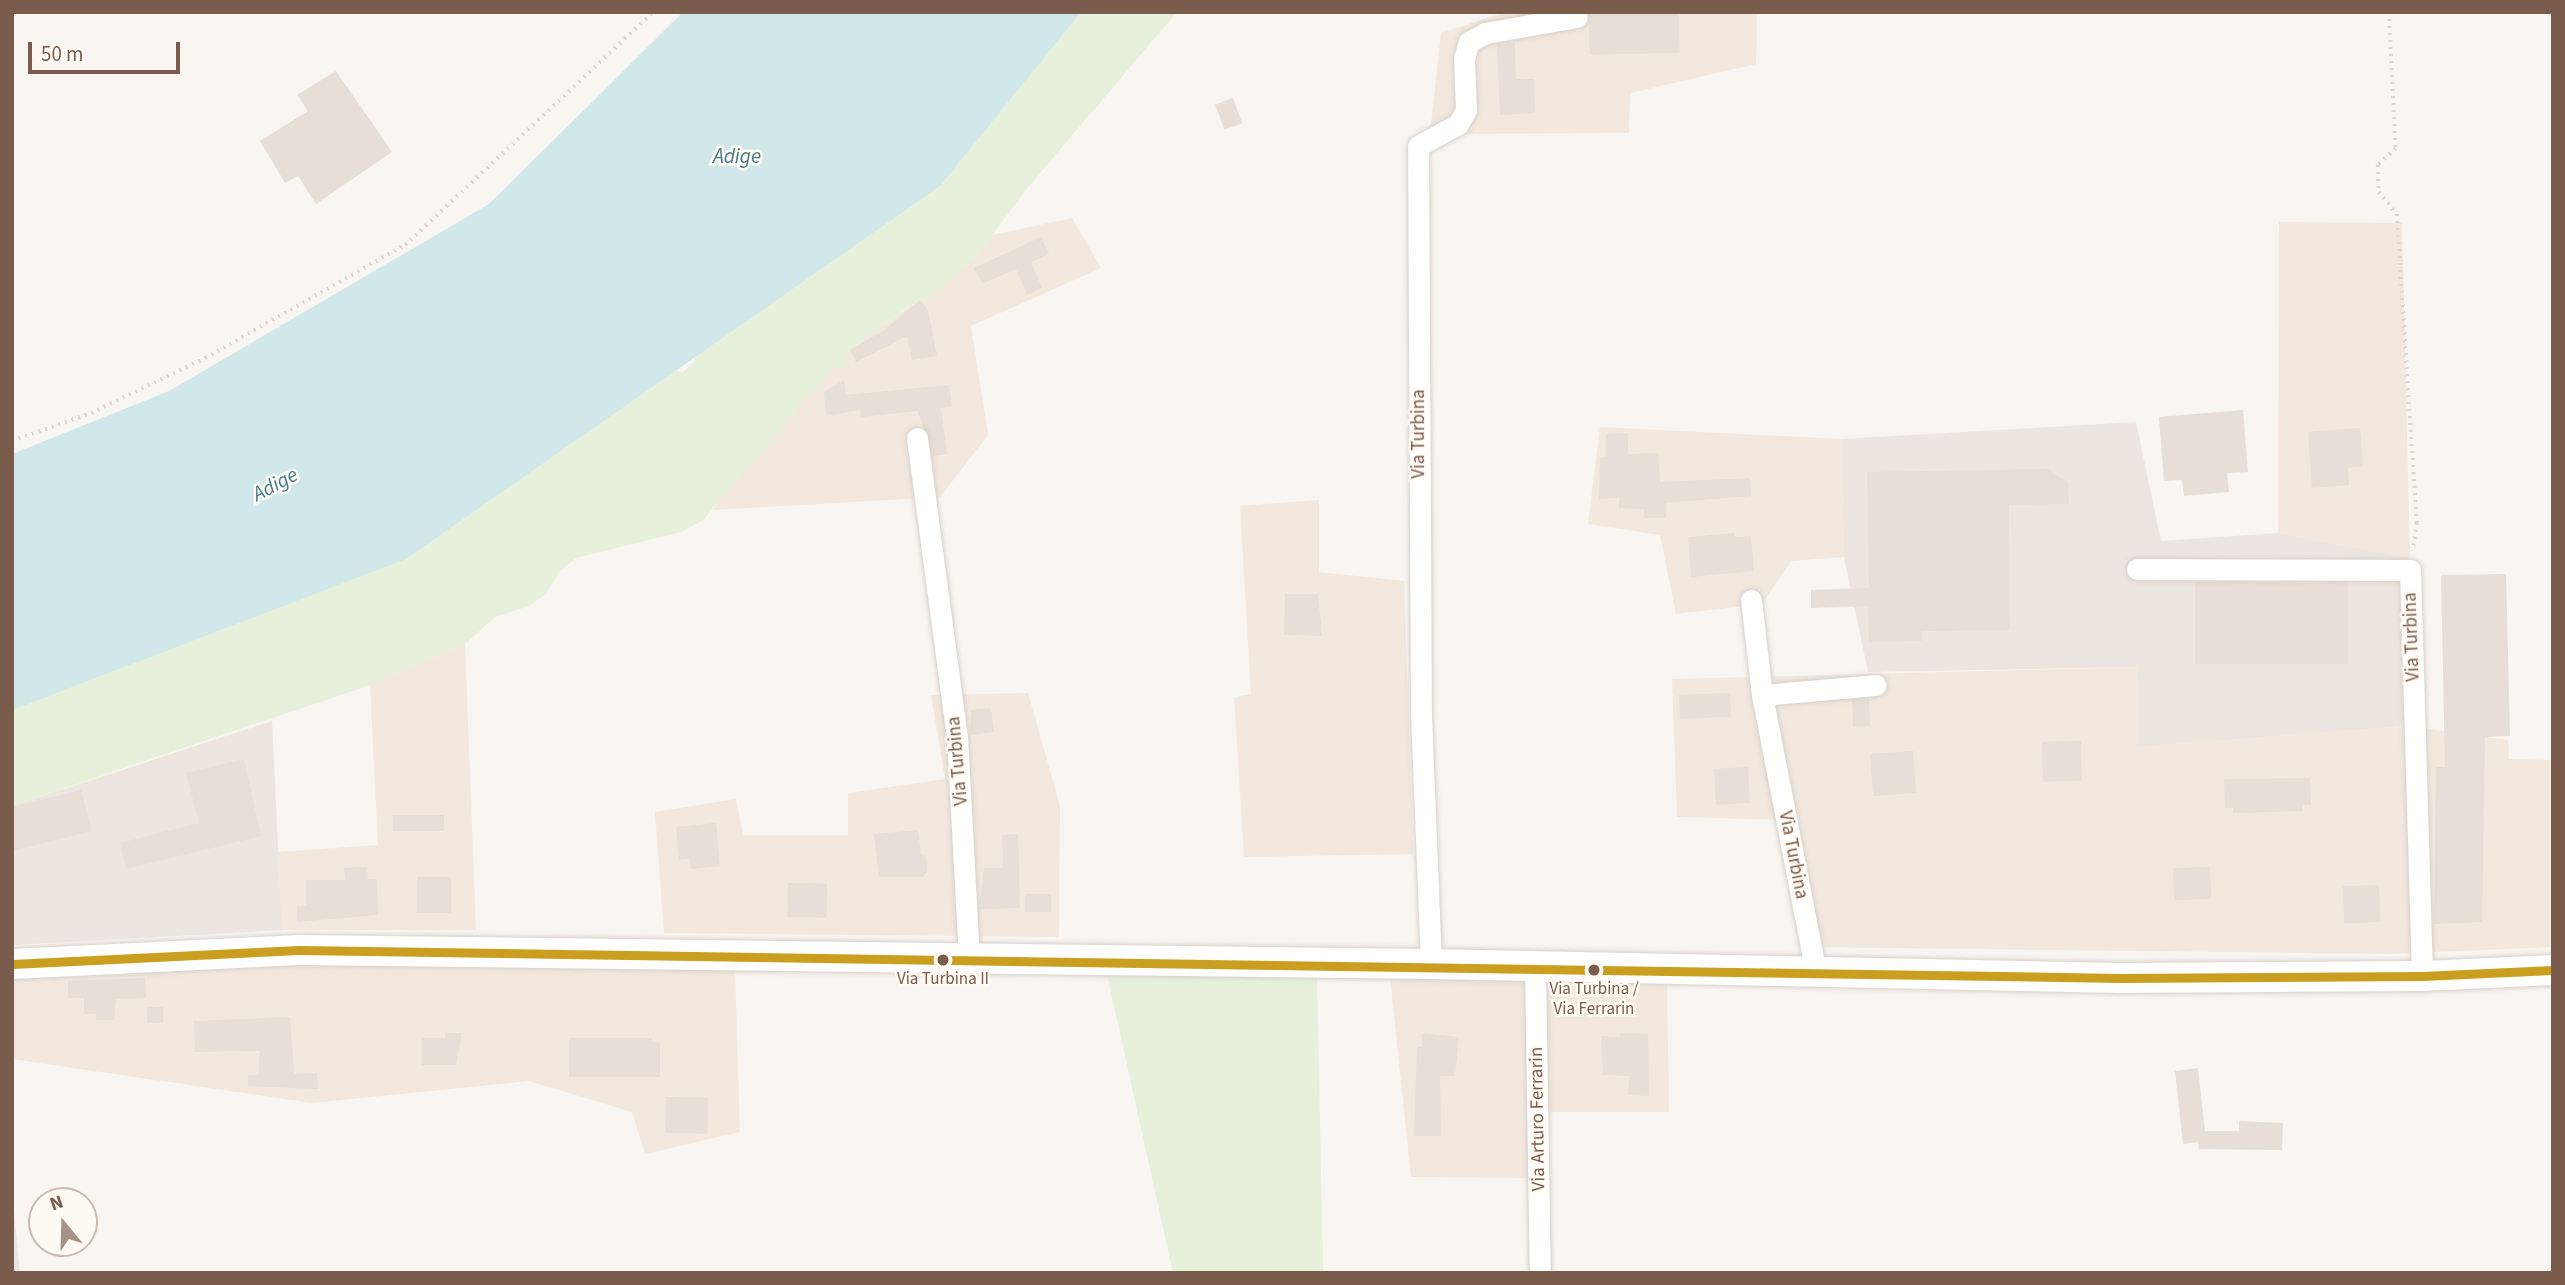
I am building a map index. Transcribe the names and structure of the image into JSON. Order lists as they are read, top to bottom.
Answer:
{
  "streets": {
    "street": ["Via Turbina", "Via Arturo Ferrarin"]
  },
  "water": ["Adige"],
  "places": ["Via Turbina II", "Via Turbina / Via Ferrarin"],
  "scale_bar": "50 m",
  "north": "top"
}
